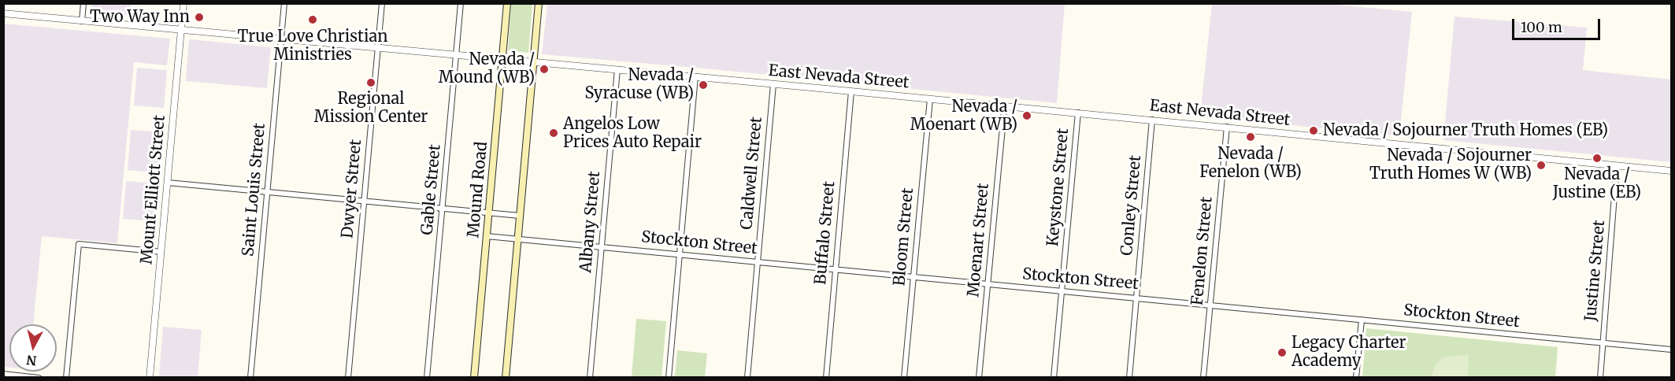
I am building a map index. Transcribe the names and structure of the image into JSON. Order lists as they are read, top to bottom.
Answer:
{
  "streets": {
    "main road": ["Mound Road"],
    "street": [
      "East Nevada Street",
      "Caldwell Street",
      "Keystone Street",
      "Dwyer Street",
      "Mount Elliott Street",
      "Saint Louis Street",
      "Gable Street",
      "Conley Street",
      "Albany Street",
      "Buffalo Street",
      "Bloom Street",
      "Moenart Street",
      "Stockton Street",
      "Fenelon Street",
      "Justine Street"
    ]
  },
  "crossings": [
    ["East Nevada Street", "Caldwell Street"],
    ["East Nevada Street", "Keystone Street"],
    ["East Nevada Street", "Dwyer Street"],
    ["East Nevada Street", "Mount Elliott Street"],
    ["East Nevada Street", "Saint Louis Street"],
    ["East Nevada Street", "Gable Street"],
    ["East Nevada Street", "Mound Road"],
    ["East Nevada Street", "Conley Street"],
    ["East Nevada Street", "Albany Street"],
    ["East Nevada Street", "Buffalo Street"],
    ["East Nevada Street", "Bloom Street"],
    ["East Nevada Street", "Moenart Street"],
    ["East Nevada Street", "Fenelon Street"],
    ["East Nevada Street", "Justine Street"],
    ["Caldwell Street", "Stockton Street"],
    ["Keystone Street", "Stockton Street"],
    ["Mound Road", "Stockton Street"],
    ["Conley Street", "Stockton Street"],
    ["Albany Street", "Stockton Street"],
    ["Buffalo Street", "Stockton Street"],
    ["Bloom Street", "Stockton Street"],
    ["Moenart Street", "Stockton Street"],
    ["Stockton Street", "Fenelon Street"],
    ["Stockton Street", "Justine Street"]
  ],
  "places": [
    "Two Way Inn",
    "True Love Christian Ministries",
    "Nevada / Mound (WB)",
    "Regional Mission Center",
    "Nevada / Syracuse (WB)",
    "Nevada / Moenart (WB)",
    "Nevada / Sojourner Truth Homes (EB)",
    "Angelos Low Prices Auto Repair",
    "Nevada / Fenelon (WB)",
    "Nevada / Justine (EB)",
    "Nevada / Sojourner Truth Homes W (WB)",
    "Legacy Charter Academy"
  ],
  "scale_bar": "100 m",
  "north": "bottom"
}
